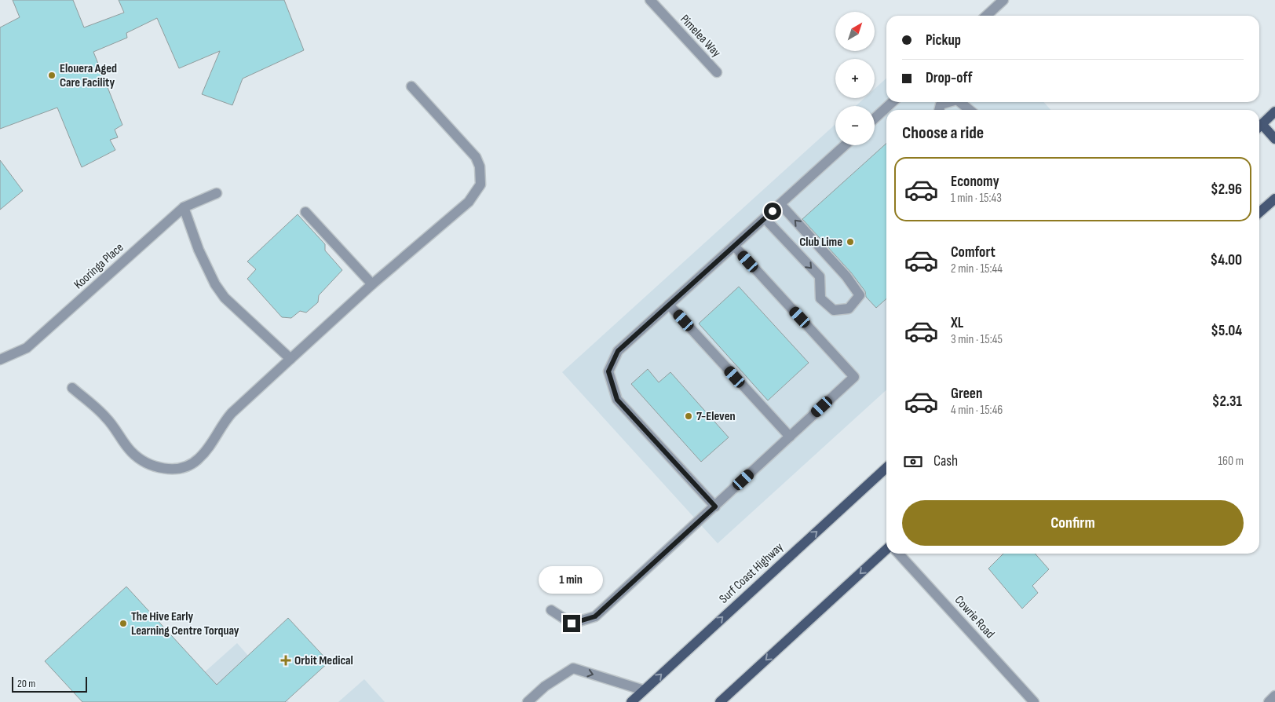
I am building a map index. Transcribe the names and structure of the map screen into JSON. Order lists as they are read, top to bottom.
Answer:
{
  "streets": {
    "main road": ["Surf Coast Highway"],
    "street": ["Pimelea Way", "Kooringa Place", "Cowrie Road"]
  },
  "places": {
    "other": [
      "Elouera Aged Care Facility",
      "Club Lime",
      "7-Eleven",
      "The Hive Early Learning Centre Torquay"
    ],
    "health": ["Orbit Medical"]
  },
  "scale_bar": "20 m",
  "north": "top right",
  "page": {
    "map_buttons": ["+", "−"],
    "banner": ["Pickup", "Drop-off"],
    "heading": "Choose a ride",
    "list": [
      {
        "name": "Economy",
        "note": "1 min · 15:43",
        "value": "$2.96"
      },
      {
        "name": "Comfort",
        "note": "2 min · 15:44",
        "value": "$4.00"
      },
      {
        "name": "XL",
        "note": "3 min · 15:45",
        "value": "$5.04"
      },
      {
        "name": "Green",
        "note": "4 min · 15:46",
        "value": "$2.31"
      }
    ],
    "pay": ["Cash", "160 m"],
    "buttons": "Confirm",
    "bubble": "1 min",
    "scale": "20 m"
  }
}
